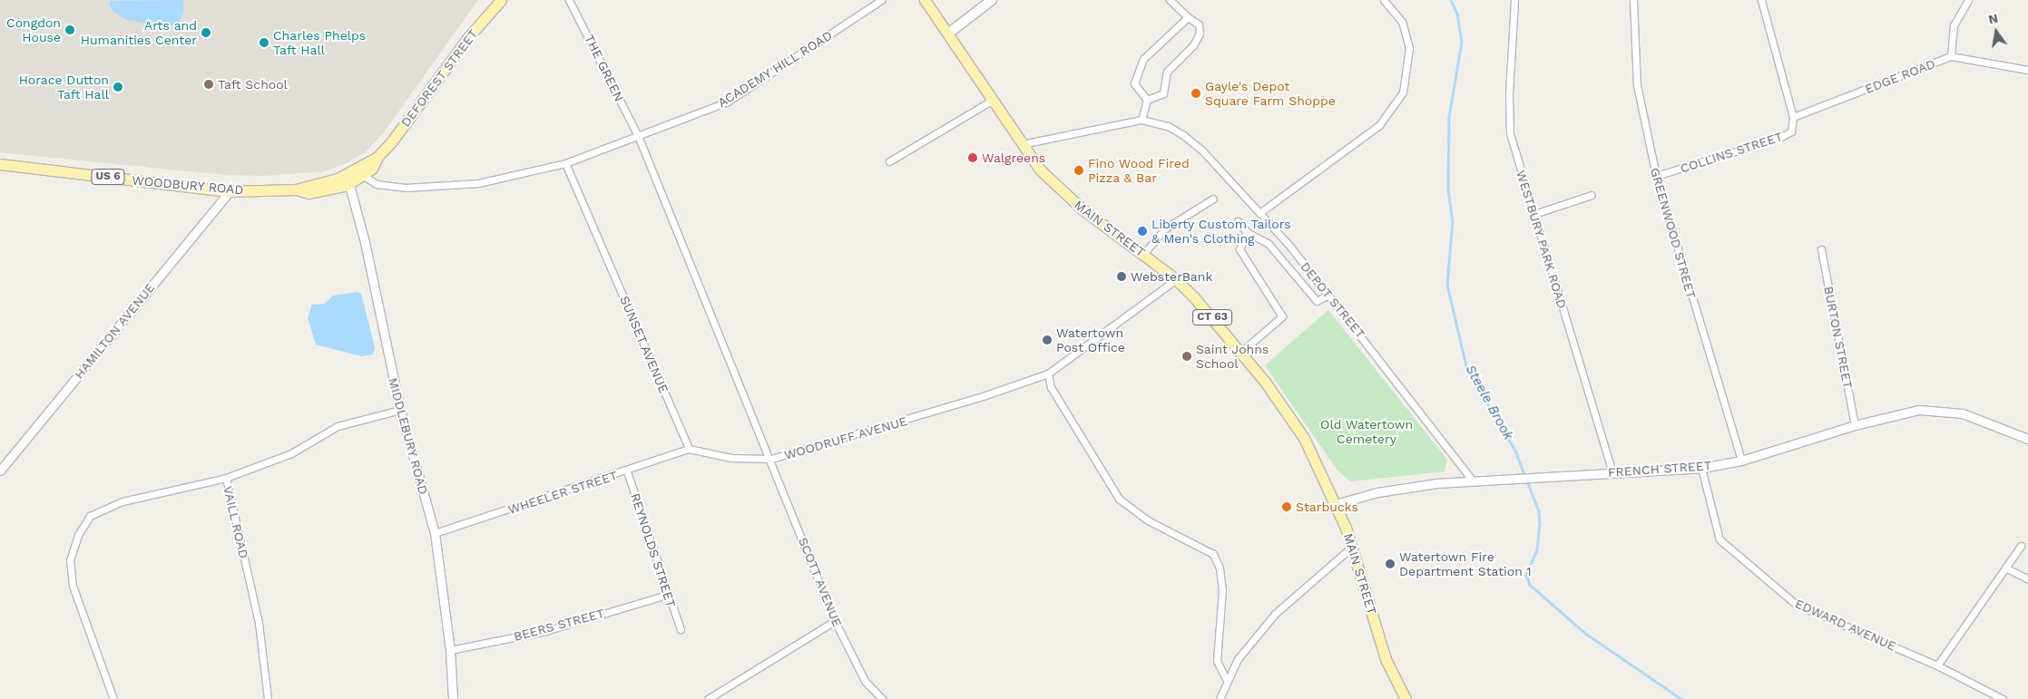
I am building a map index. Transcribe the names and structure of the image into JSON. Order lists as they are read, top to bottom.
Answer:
{
  "streets": {
    "main road": [
      "DEFOREST STREET",
      "US 6",
      "WOODBURY ROAD",
      "MAIN STREET",
      "CT 63"
    ],
    "street": [
      "THE GREEN",
      "ACADEMY HILL ROAD",
      "EDGE ROAD",
      "COLLINS STREET",
      "GREENWOOD STREET",
      "WESTBURY PARK ROAD",
      "DEPOT STREET",
      "HAMILTON AVENUE",
      "BURTON STREET",
      "SUNSET AVENUE",
      "MIDDLEBURY ROAD",
      "WOODRUFF AVENUE",
      "FRENCH STREET",
      "WHEELER STREET",
      "VAILL ROAD",
      "REYNOLDS STREET",
      "SCOTT AVENUE",
      "BEERS STREET",
      "EDWARD AVENUE"
    ]
  },
  "crossings": [
    ["THE GREEN", "ACADEMY HILL ROAD"],
    ["THE GREEN", "WOODRUFF AVENUE"],
    ["ACADEMY HILL ROAD", "WOODRUFF AVENUE"],
    ["EDGE ROAD", "COLLINS STREET"],
    ["DEFOREST STREET", "WOODBURY ROAD"],
    ["COLLINS STREET", "GREENWOOD STREET"],
    ["WOODBURY ROAD", "HAMILTON AVENUE"],
    ["WOODBURY ROAD", "MIDDLEBURY ROAD"],
    ["MAIN STREET", "DEPOT STREET"],
    ["MAIN STREET", "WOODRUFF AVENUE"],
    ["MAIN STREET", "FRENCH STREET"],
    ["GREENWOOD STREET", "FRENCH STREET"],
    ["WESTBURY PARK ROAD", "FRENCH STREET"],
    ["DEPOT STREET", "FRENCH STREET"],
    ["BURTON STREET", "FRENCH STREET"],
    ["SUNSET AVENUE", "WHEELER STREET"],
    ["MIDDLEBURY ROAD", "WHEELER STREET"],
    ["MIDDLEBURY ROAD", "VAILL ROAD"],
    ["MIDDLEBURY ROAD", "BEERS STREET"],
    ["WOODRUFF AVENUE", "SCOTT AVENUE"],
    ["FRENCH STREET", "EDWARD AVENUE"],
    ["WHEELER STREET", "REYNOLDS STREET"],
    ["REYNOLDS STREET", "BEERS STREET"]
  ],
  "water": ["Steele Brook"],
  "parks": ["Old Watertown Cemetery"],
  "places": [
    "Congdon House",
    "Arts and Humanities Center",
    "Charles Phelps Taft Hall",
    "Taft School",
    "Horace Dutton Taft Hall",
    "Gayle's Depot Square Farm Shoppe",
    "Walgreens",
    "Fino Wood Fired Pizza & Bar",
    "Liberty Custom Tailors & Men's Clothing",
    "WebsterBank",
    "Watertown Post Office",
    "Saint Johns School",
    "Starbucks",
    "Watertown Fire Department Station 1"
  ],
  "north": "top"
}
